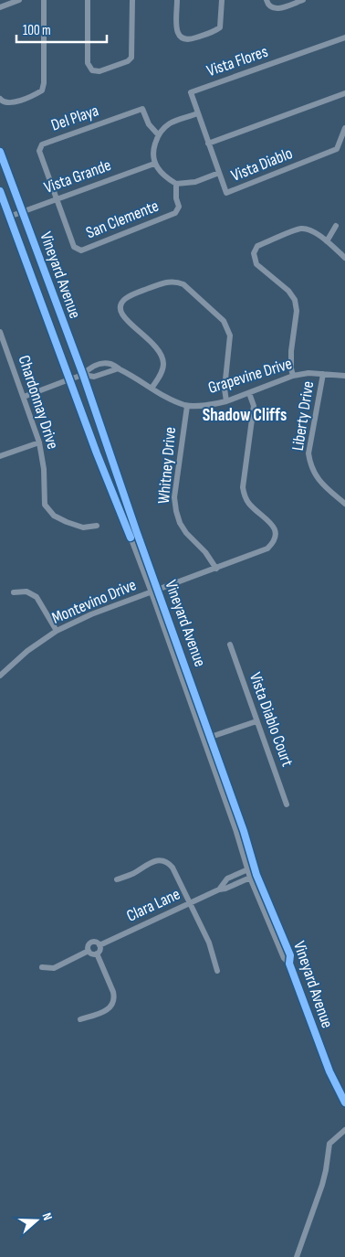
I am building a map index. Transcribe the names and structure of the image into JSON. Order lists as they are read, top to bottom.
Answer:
{
  "streets": {
    "street": [
      "Vista Flores",
      "Del Playa",
      "Vista Diablo",
      "Vista Grande",
      "San Clemente",
      "Vineyard Avenue",
      "Grapevine Drive",
      "Chardonnay Drive",
      "Liberty Drive",
      "Whitney Drive",
      "Montevino Drive",
      "Vista Diablo Court",
      "Clara Lane"
    ]
  },
  "crossings": [
    ["Vista Flores", "Del Playa"],
    ["Vista Flores", "Vista Diablo"],
    ["Vista Flores", "Vista Grande"],
    ["Vista Flores", "San Clemente"],
    ["Del Playa", "Vista Diablo"],
    ["Del Playa", "Vista Grande"],
    ["Del Playa", "San Clemente"],
    ["Vista Diablo", "Vista Grande"],
    ["Vista Diablo", "San Clemente"],
    ["Vista Grande", "San Clemente"],
    ["Vista Grande", "Vineyard Avenue"],
    ["Vineyard Avenue", "Grapevine Drive"],
    ["Vineyard Avenue", "Montevino Drive"],
    ["Vineyard Avenue", "Clara Lane"],
    ["Grapevine Drive", "Liberty Drive"],
    ["Grapevine Drive", "Whitney Drive"],
    ["Grapevine Drive", "Montevino Drive"],
    ["Whitney Drive", "Montevino Drive"]
  ],
  "districts": ["Shadow Cliffs"],
  "scale_bar": "100 m",
  "north": "right"
}
